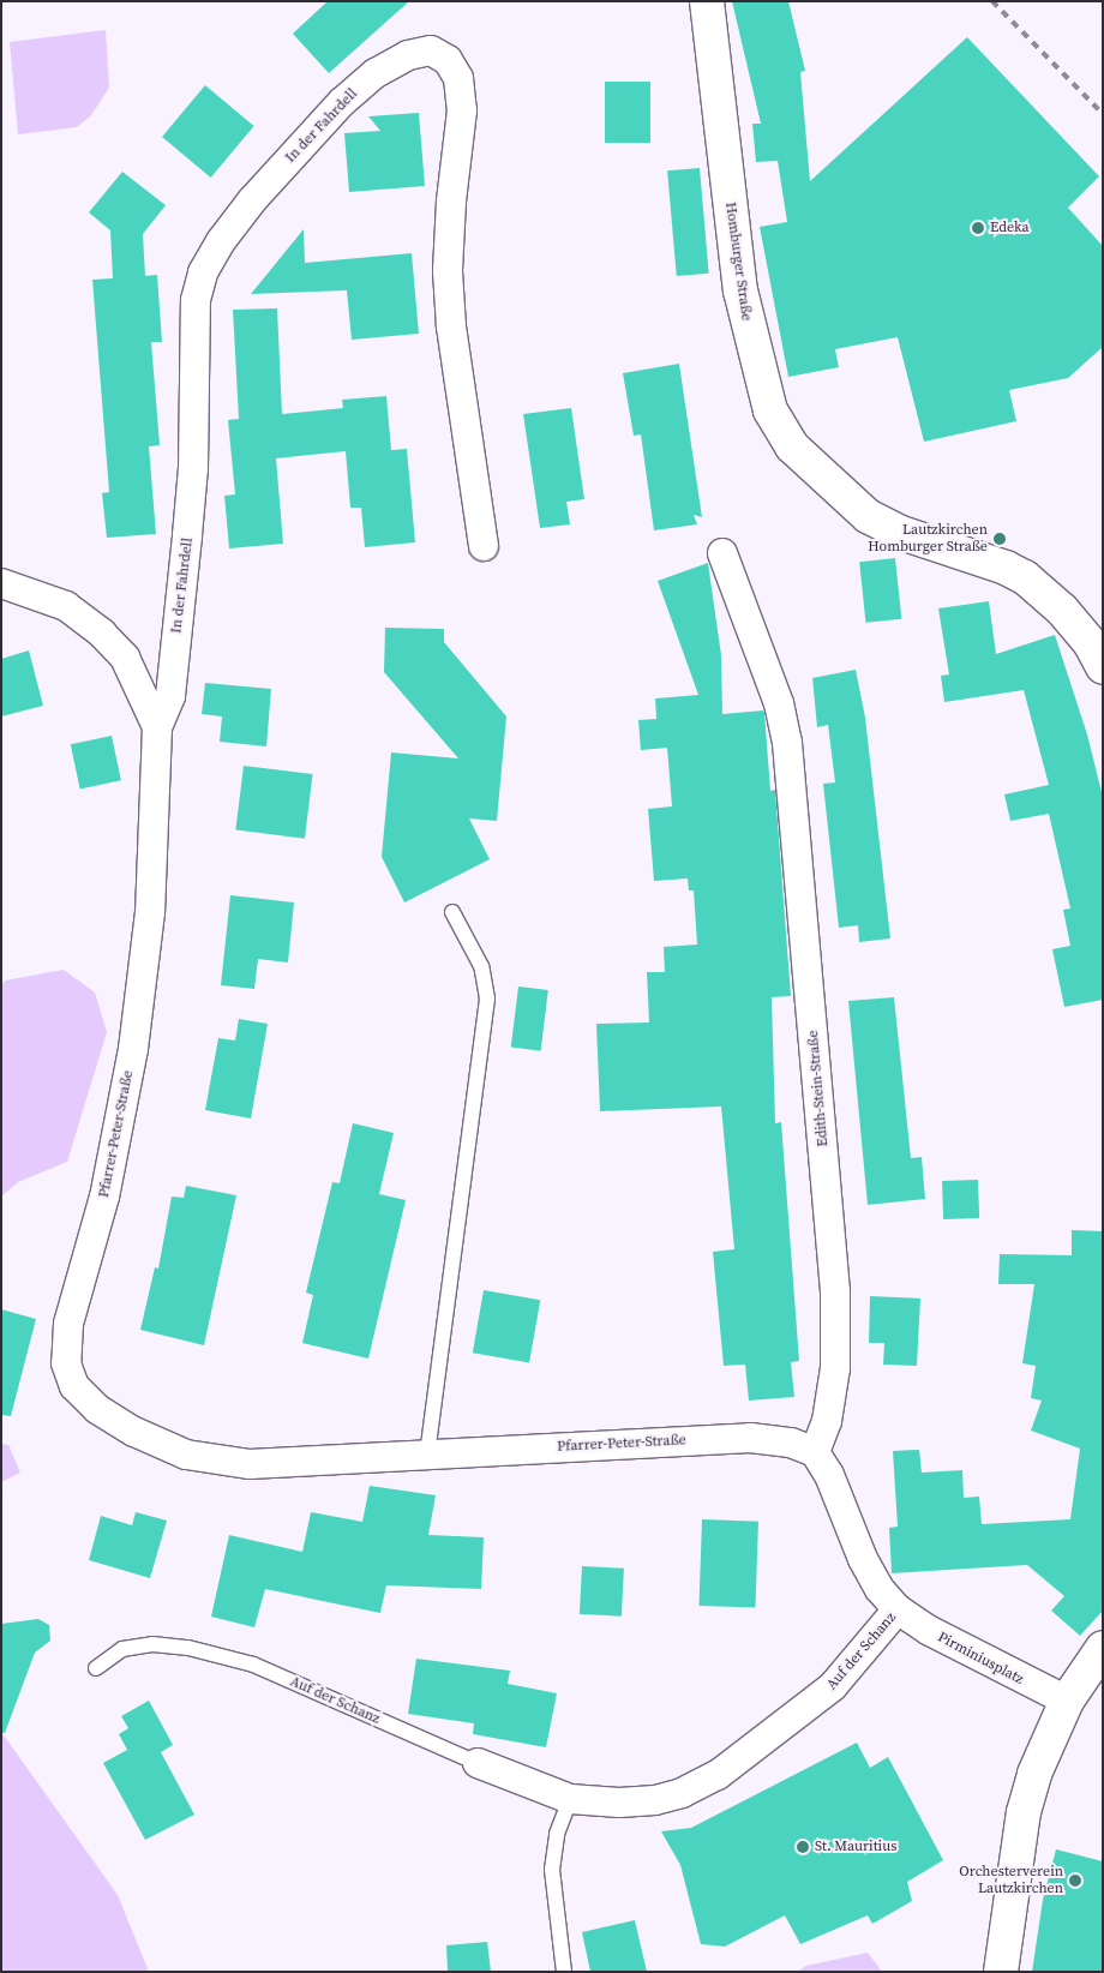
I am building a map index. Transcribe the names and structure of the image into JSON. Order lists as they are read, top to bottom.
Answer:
{
  "streets": {
    "main road": ["Homburger Straße"],
    "street": [
      "In der Fahrdell",
      "Edith-Stein-Straße",
      "Pfarrer-Peter-Straße",
      "Auf der Schanz",
      "Pirminiusplatz"
    ]
  },
  "crossings": [
    ["In der Fahrdell", "Pfarrer-Peter-Straße"],
    ["Edith-Stein-Straße", "Pfarrer-Peter-Straße"],
    ["Auf der Schanz", "Pirminiusplatz"]
  ],
  "places": [
    "Edeka",
    "Lautzkirchen Homburger Straße",
    "St. Mauritius",
    "Orchesterverein Lautzkirchen"
  ]
}
